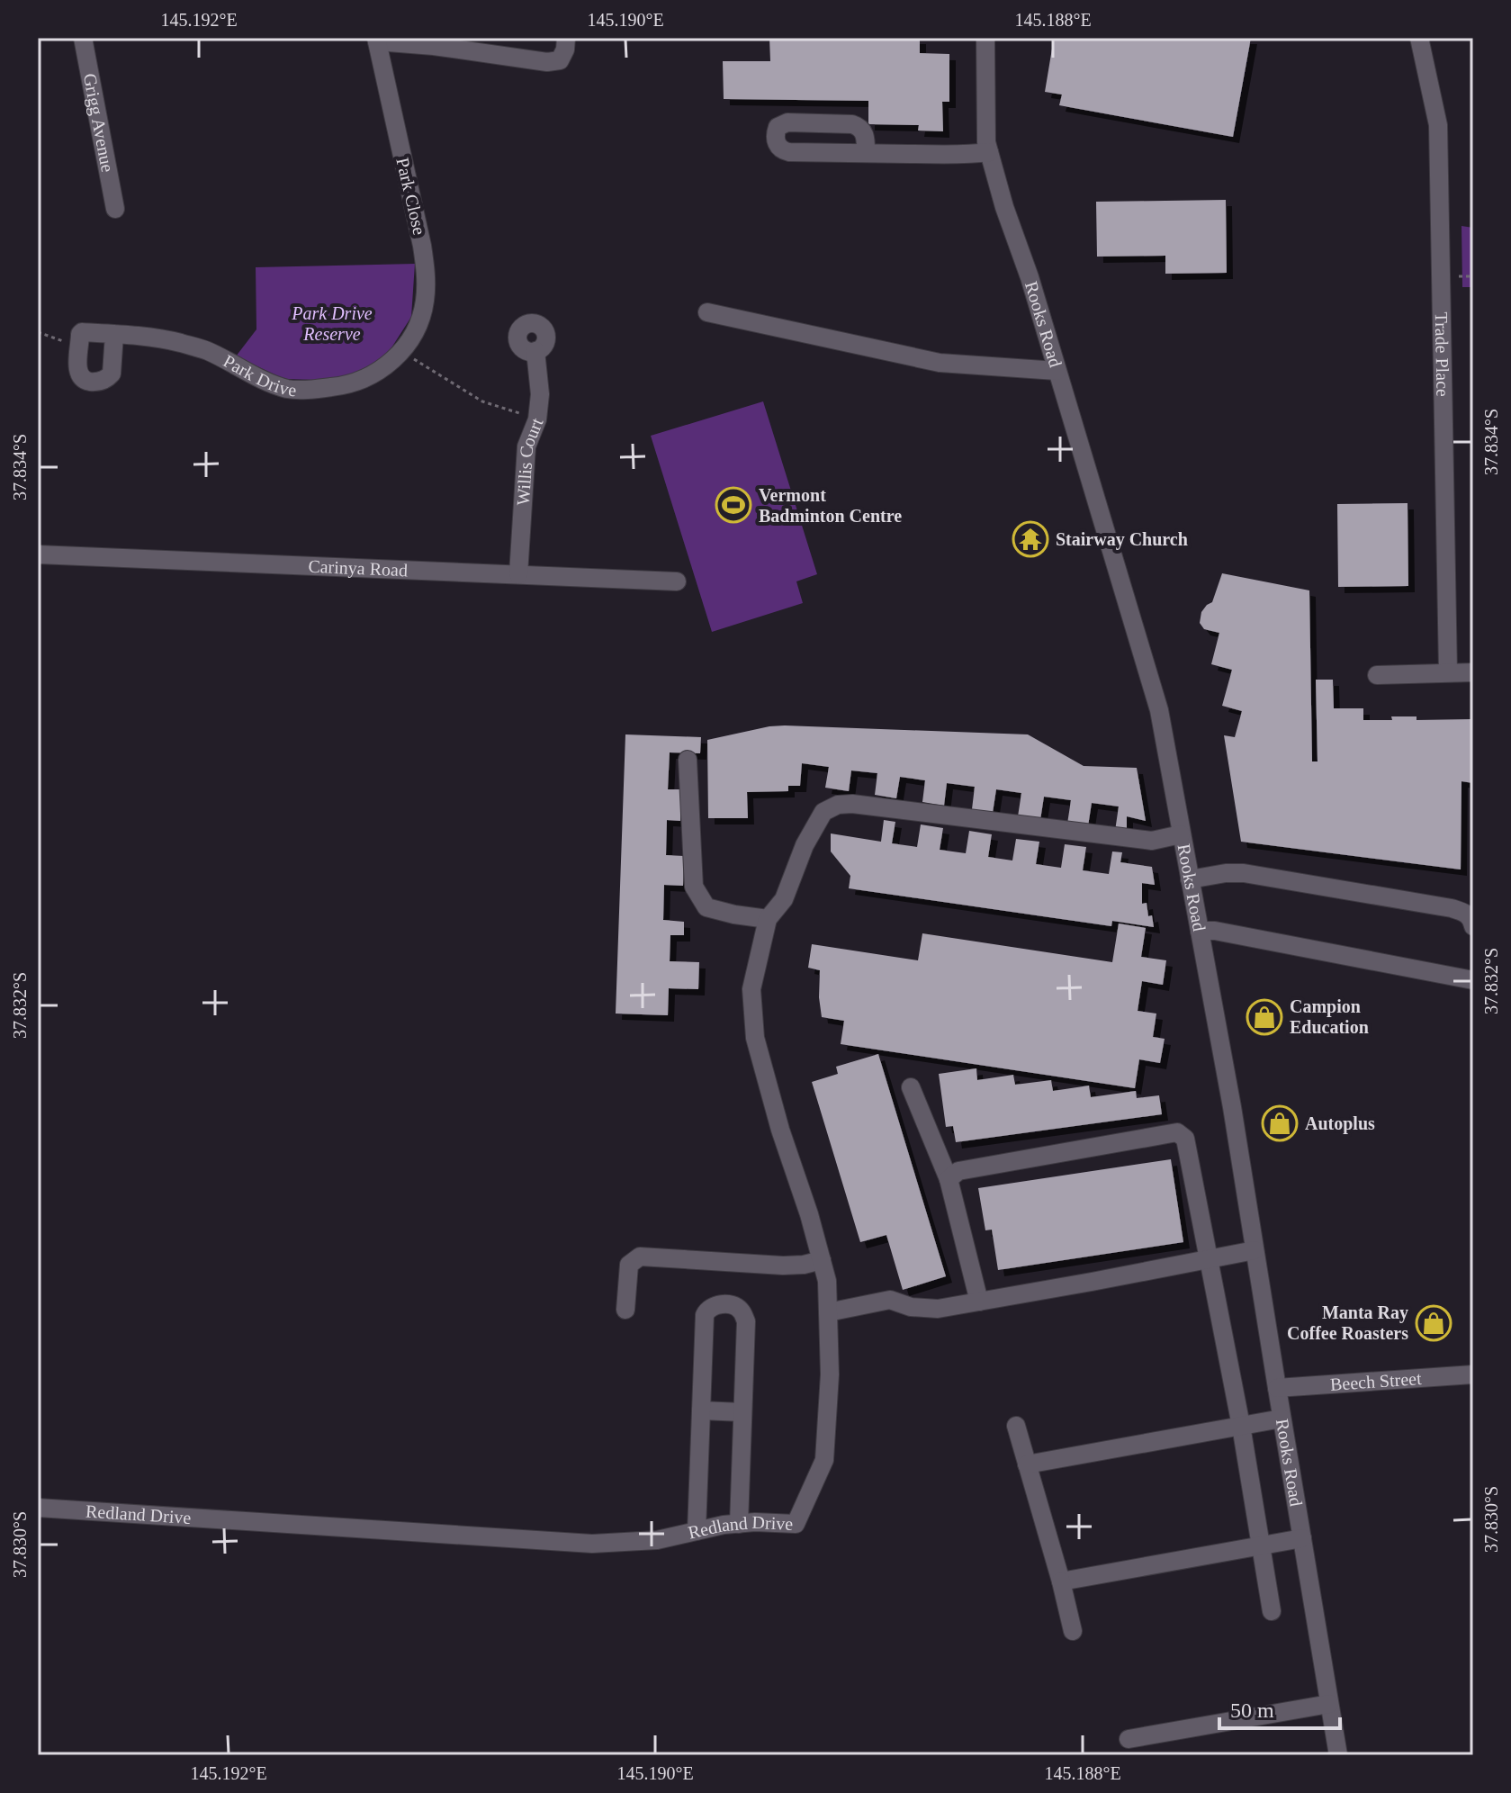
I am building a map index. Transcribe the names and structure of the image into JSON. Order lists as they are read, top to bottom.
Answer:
{
  "streets": {
    "street": [
      "Grigg Avenue",
      "Park Close",
      "Rooks Road",
      "Trade Place",
      "Park Drive",
      "Willis Court",
      "Carinya Road",
      "Beech Street",
      "Redland Drive"
    ]
  },
  "crossings": [
    ["Park Close", "Park Drive"],
    ["Rooks Road", "Beech Street"],
    ["Rooks Road", "Redland Drive"],
    ["Willis Court", "Carinya Road"]
  ],
  "parks": ["Park Drive Reserve"],
  "places": {
    "sports": ["Vermont Badminton Centre"],
    "temple": ["Stairway Church"],
    "shop": ["Campion Education", "Autoplus", "Manta Ray Coffee Roasters"]
  },
  "scale_bar": "50 m",
  "coordinates": [
    "145.192°E",
    "145.190°E",
    "145.188°E",
    "37.834°S",
    "37.832°S",
    "37.830°S"
  ]
}
